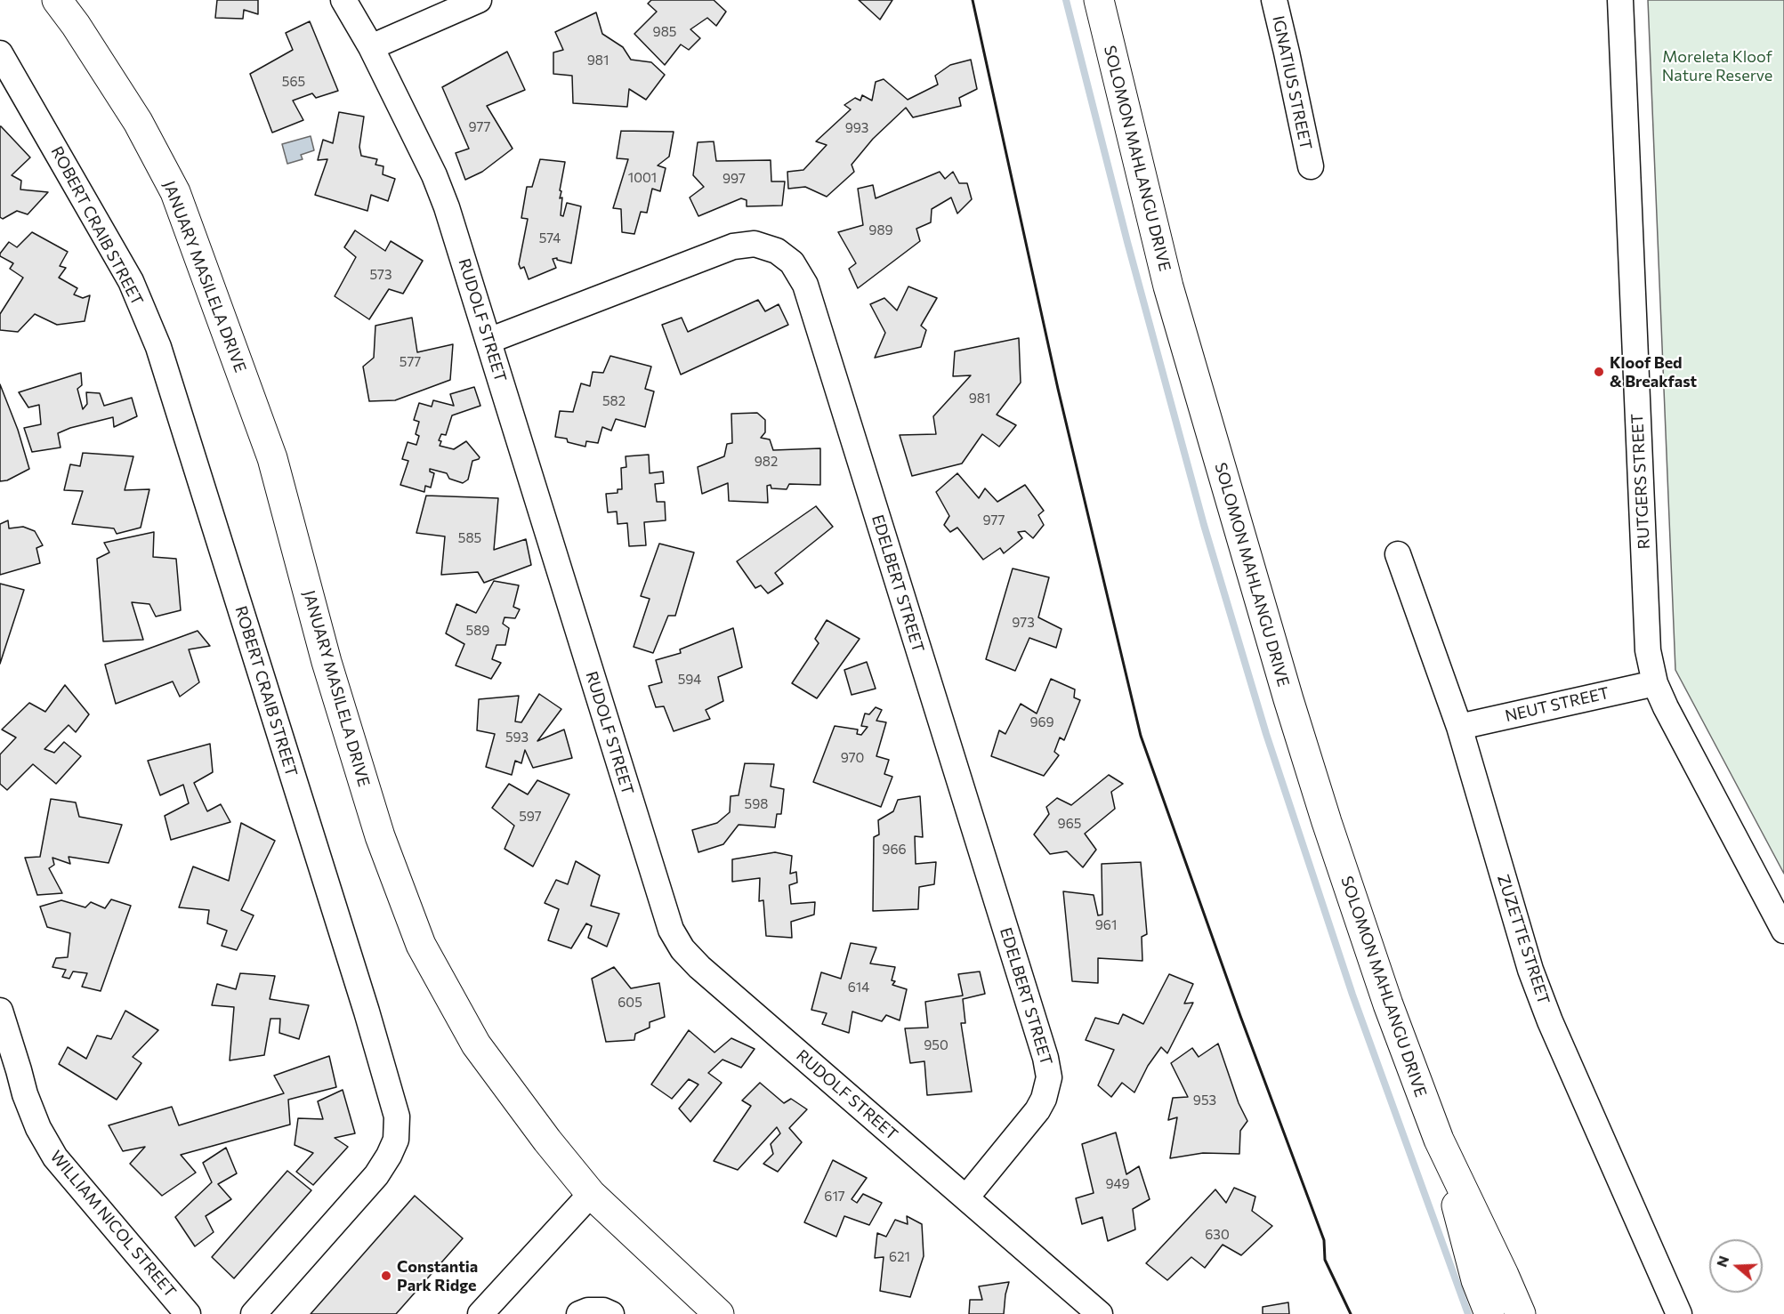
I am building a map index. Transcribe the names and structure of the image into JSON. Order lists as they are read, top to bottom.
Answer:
{
  "streets": {
    "main road": ["SOLOMON MAHLANGU DRIVE", "JANUARY MASILELA DRIVE"],
    "street": [
      "IGNATIUS STREET",
      "ROBERT CRAIB STREET",
      "RUDOLF STREET",
      "RUTGERS STREET",
      "EDELBERT STREET",
      "NEUT STREET",
      "ZUZETTE STREET",
      "WILLIAM NICOL STREET"
    ]
  },
  "crossings": [
    ["RUDOLF STREET", "EDELBERT STREET"],
    ["RUTGERS STREET", "NEUT STREET"],
    ["NEUT STREET", "ZUZETTE STREET"]
  ],
  "parks": ["Moreleta Kloof Nature Reserve"],
  "places": ["Kloof Bed & Breakfast", "Constantia Park Ridge"],
  "house_numbers": [
    "985",
    "981",
    "565",
    "977",
    "993",
    "1001",
    "997",
    "989",
    "574",
    "573",
    "577",
    "981",
    "582",
    "982",
    "977",
    "585",
    "973",
    "589",
    "594",
    "969",
    "593",
    "970",
    "598",
    "597",
    "965",
    "966",
    "961",
    "614",
    "605",
    "950",
    "953",
    "949",
    "617",
    "630",
    "621"
  ],
  "north": "left"
}
